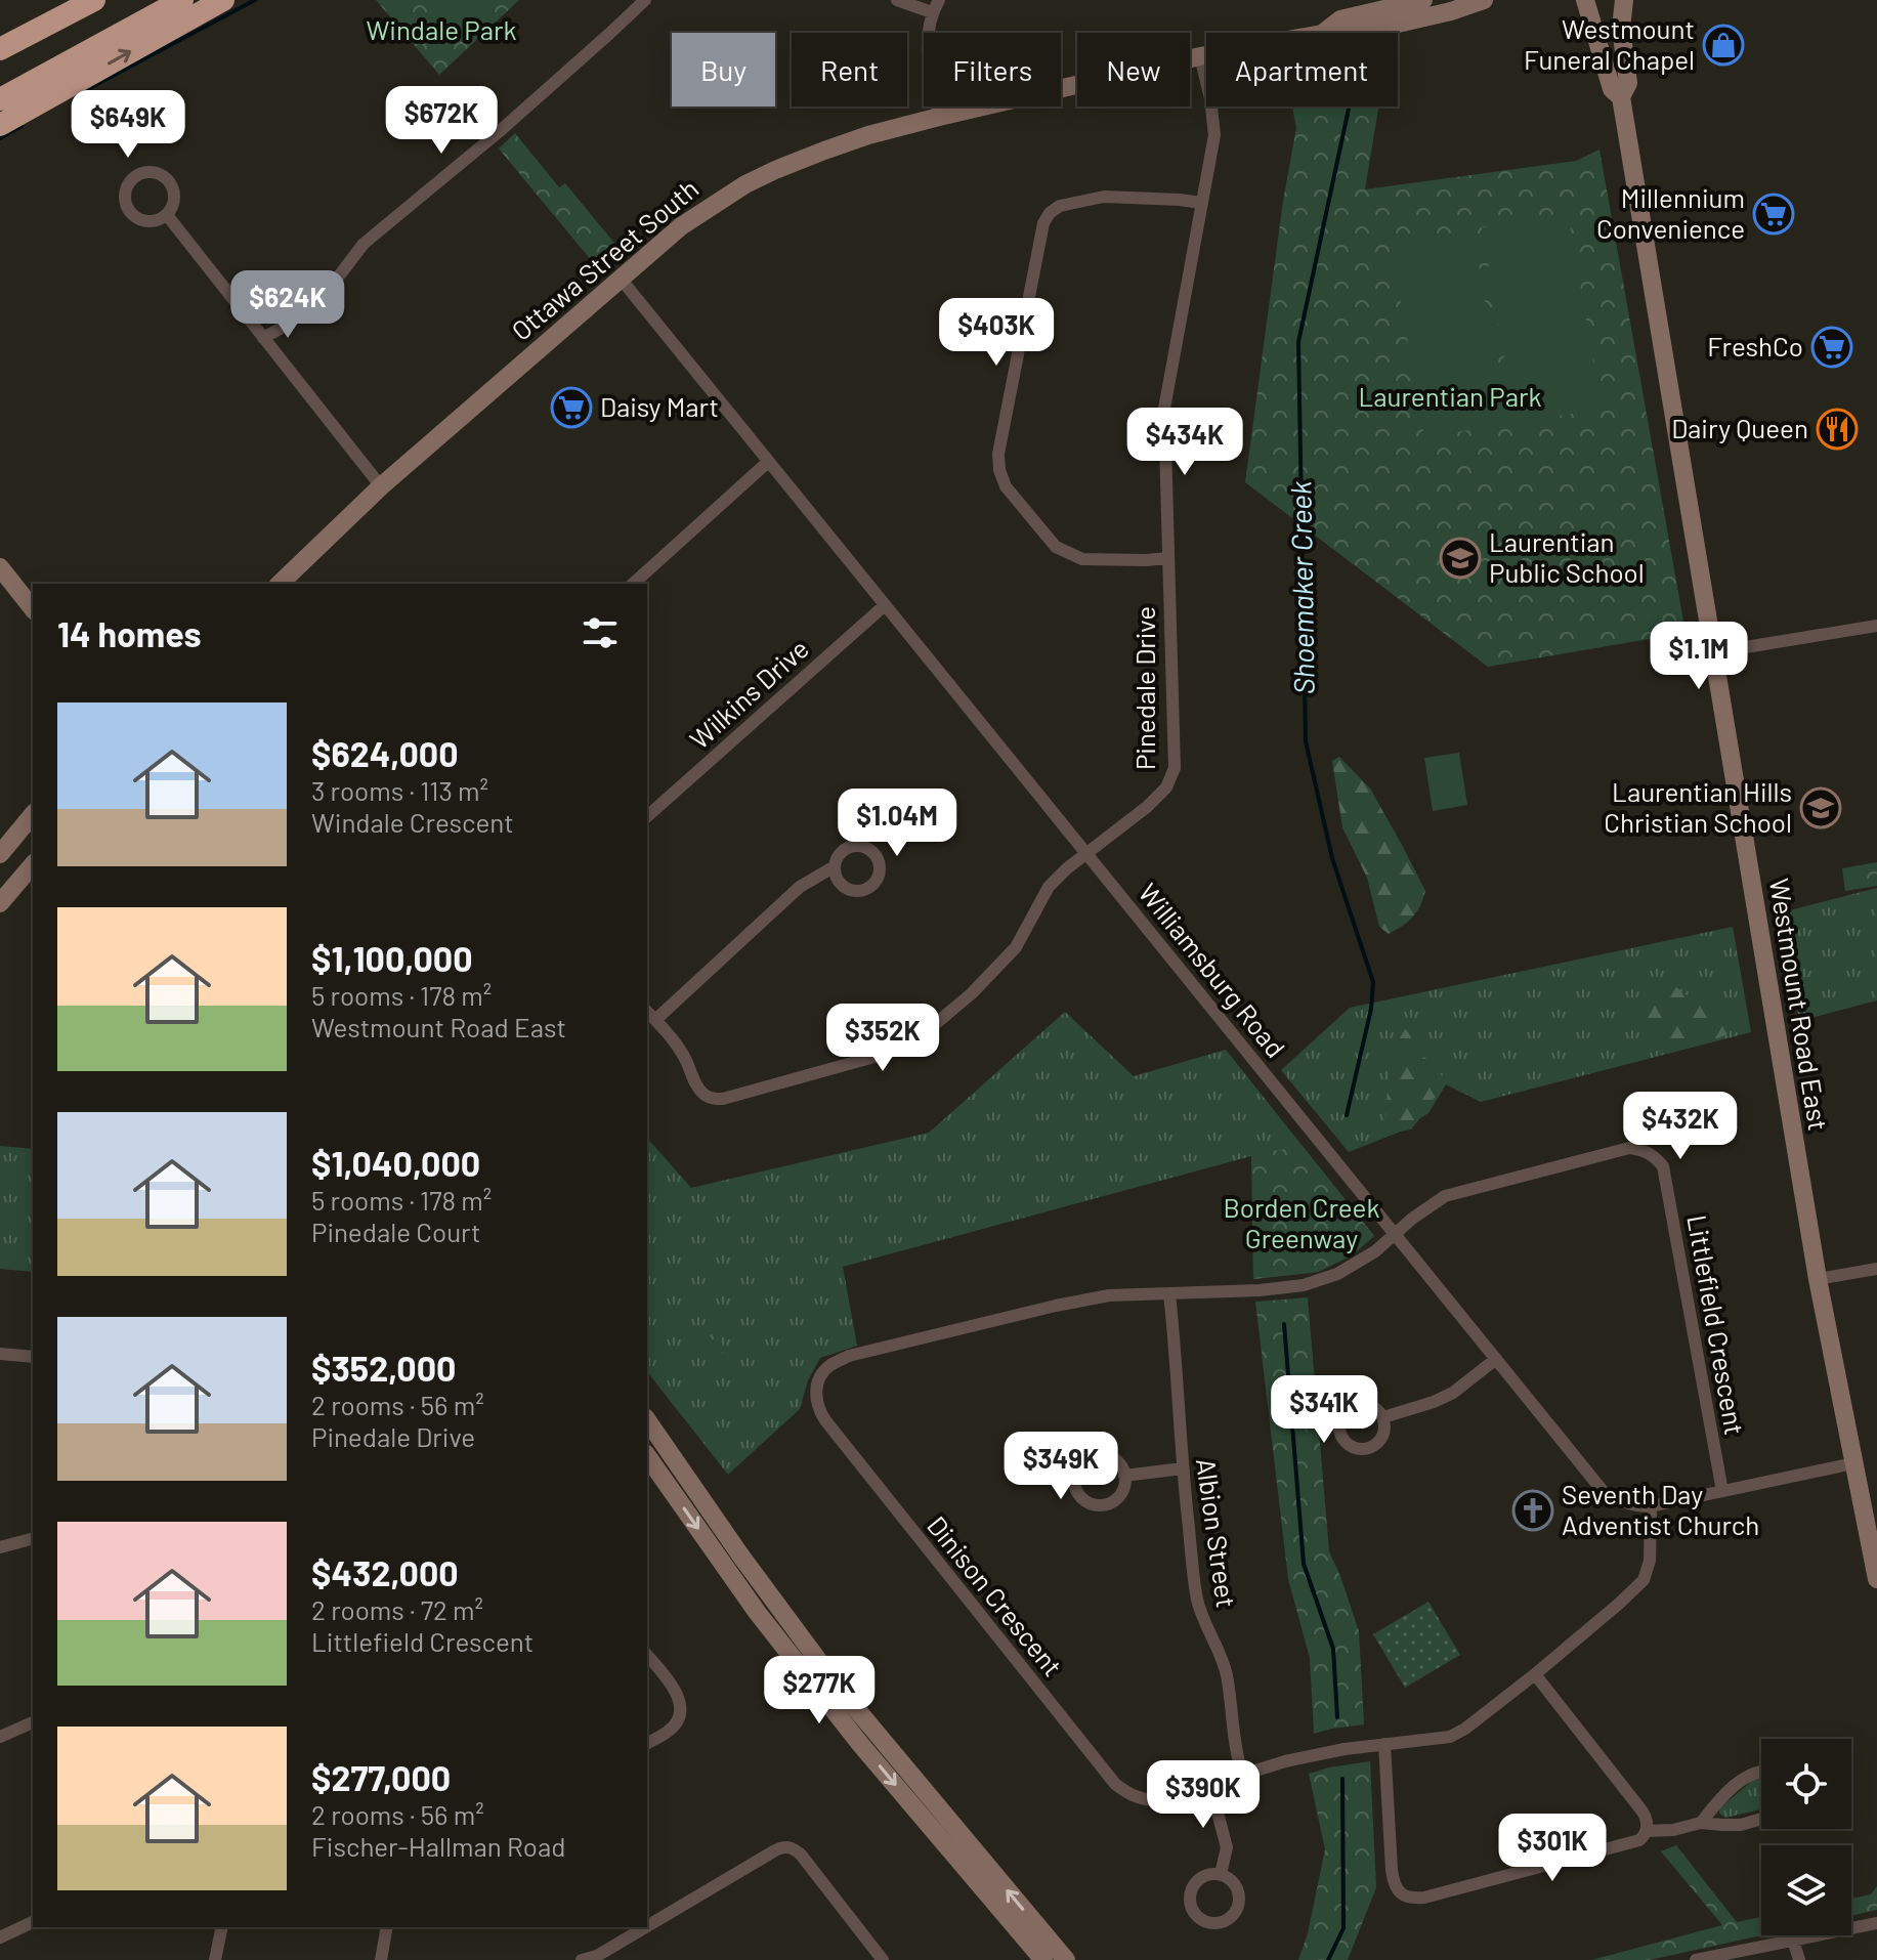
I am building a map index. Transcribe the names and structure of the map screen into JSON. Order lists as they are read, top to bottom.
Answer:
{
  "streets": {
    "main road": ["Ottawa Street South", "Westmount Road East"],
    "street": [
      "Pinedale Drive",
      "Wilkins Drive",
      "Williamsburg Road",
      "Littlefield Crescent",
      "Albion Street",
      "Dinison Crescent"
    ]
  },
  "crossings": [
    ["Ottawa Street South", "Pinedale Drive"],
    ["Ottawa Street South", "Williamsburg Road"],
    ["Pinedale Drive", "Williamsburg Road"],
    ["Wilkins Drive", "Williamsburg Road"],
    ["Williamsburg Road", "Westmount Road East"],
    ["Williamsburg Road", "Littlefield Crescent"],
    ["Williamsburg Road", "Dinison Crescent"],
    ["Littlefield Crescent", "Dinison Crescent"],
    ["Albion Street", "Dinison Crescent"]
  ],
  "water": ["Shoemaker Creek"],
  "parks": ["Windale Park", "Laurentian Park", "Borden Creek Greenway"],
  "places": {
    "shop": ["Westmount Funeral Chapel"],
    "supermarket": ["Millennium Convenience", "FreshCo", "Daisy Mart"],
    "restaurant": ["Dairy Queen"],
    "school or university": ["Laurentian Public School", "Laurentian Hills Christian School"],
    "church": ["Seventh Day Adventist Church"]
  },
  "page": {
    "chip": [
      "Buy",
      "Rent",
      "Filters",
      "New",
      "Apartment"
    ],
    "price": [
      "$672K",
      "$649K",
      "$624K",
      "$403K",
      "$434K",
      "$1.1M",
      "$1.04M",
      "$352K",
      "$432K",
      "$341K",
      "$349K",
      "$277K",
      "$390K",
      "$301K"
    ],
    "heading": "14 homes",
    "list": [
      {
        "name": "$624,000",
        "note": "3 rooms · 113 m² · Windale Crescent"
      },
      {
        "name": "$1,100,000",
        "note": "5 rooms · 178 m² · Westmount Road East"
      },
      {
        "name": "$1,040,000",
        "note": "5 rooms · 178 m² · Pinedale Court"
      },
      {
        "name": "$352,000",
        "note": "2 rooms · 56 m² · Pinedale Drive"
      },
      {
        "name": "$432,000",
        "note": "2 rooms · 72 m² · Littlefield Crescent"
      },
      {
        "name": "$277,000",
        "note": "2 rooms · 56 m² · Fischer-Hallman Road"
      }
    ]
  }
}
